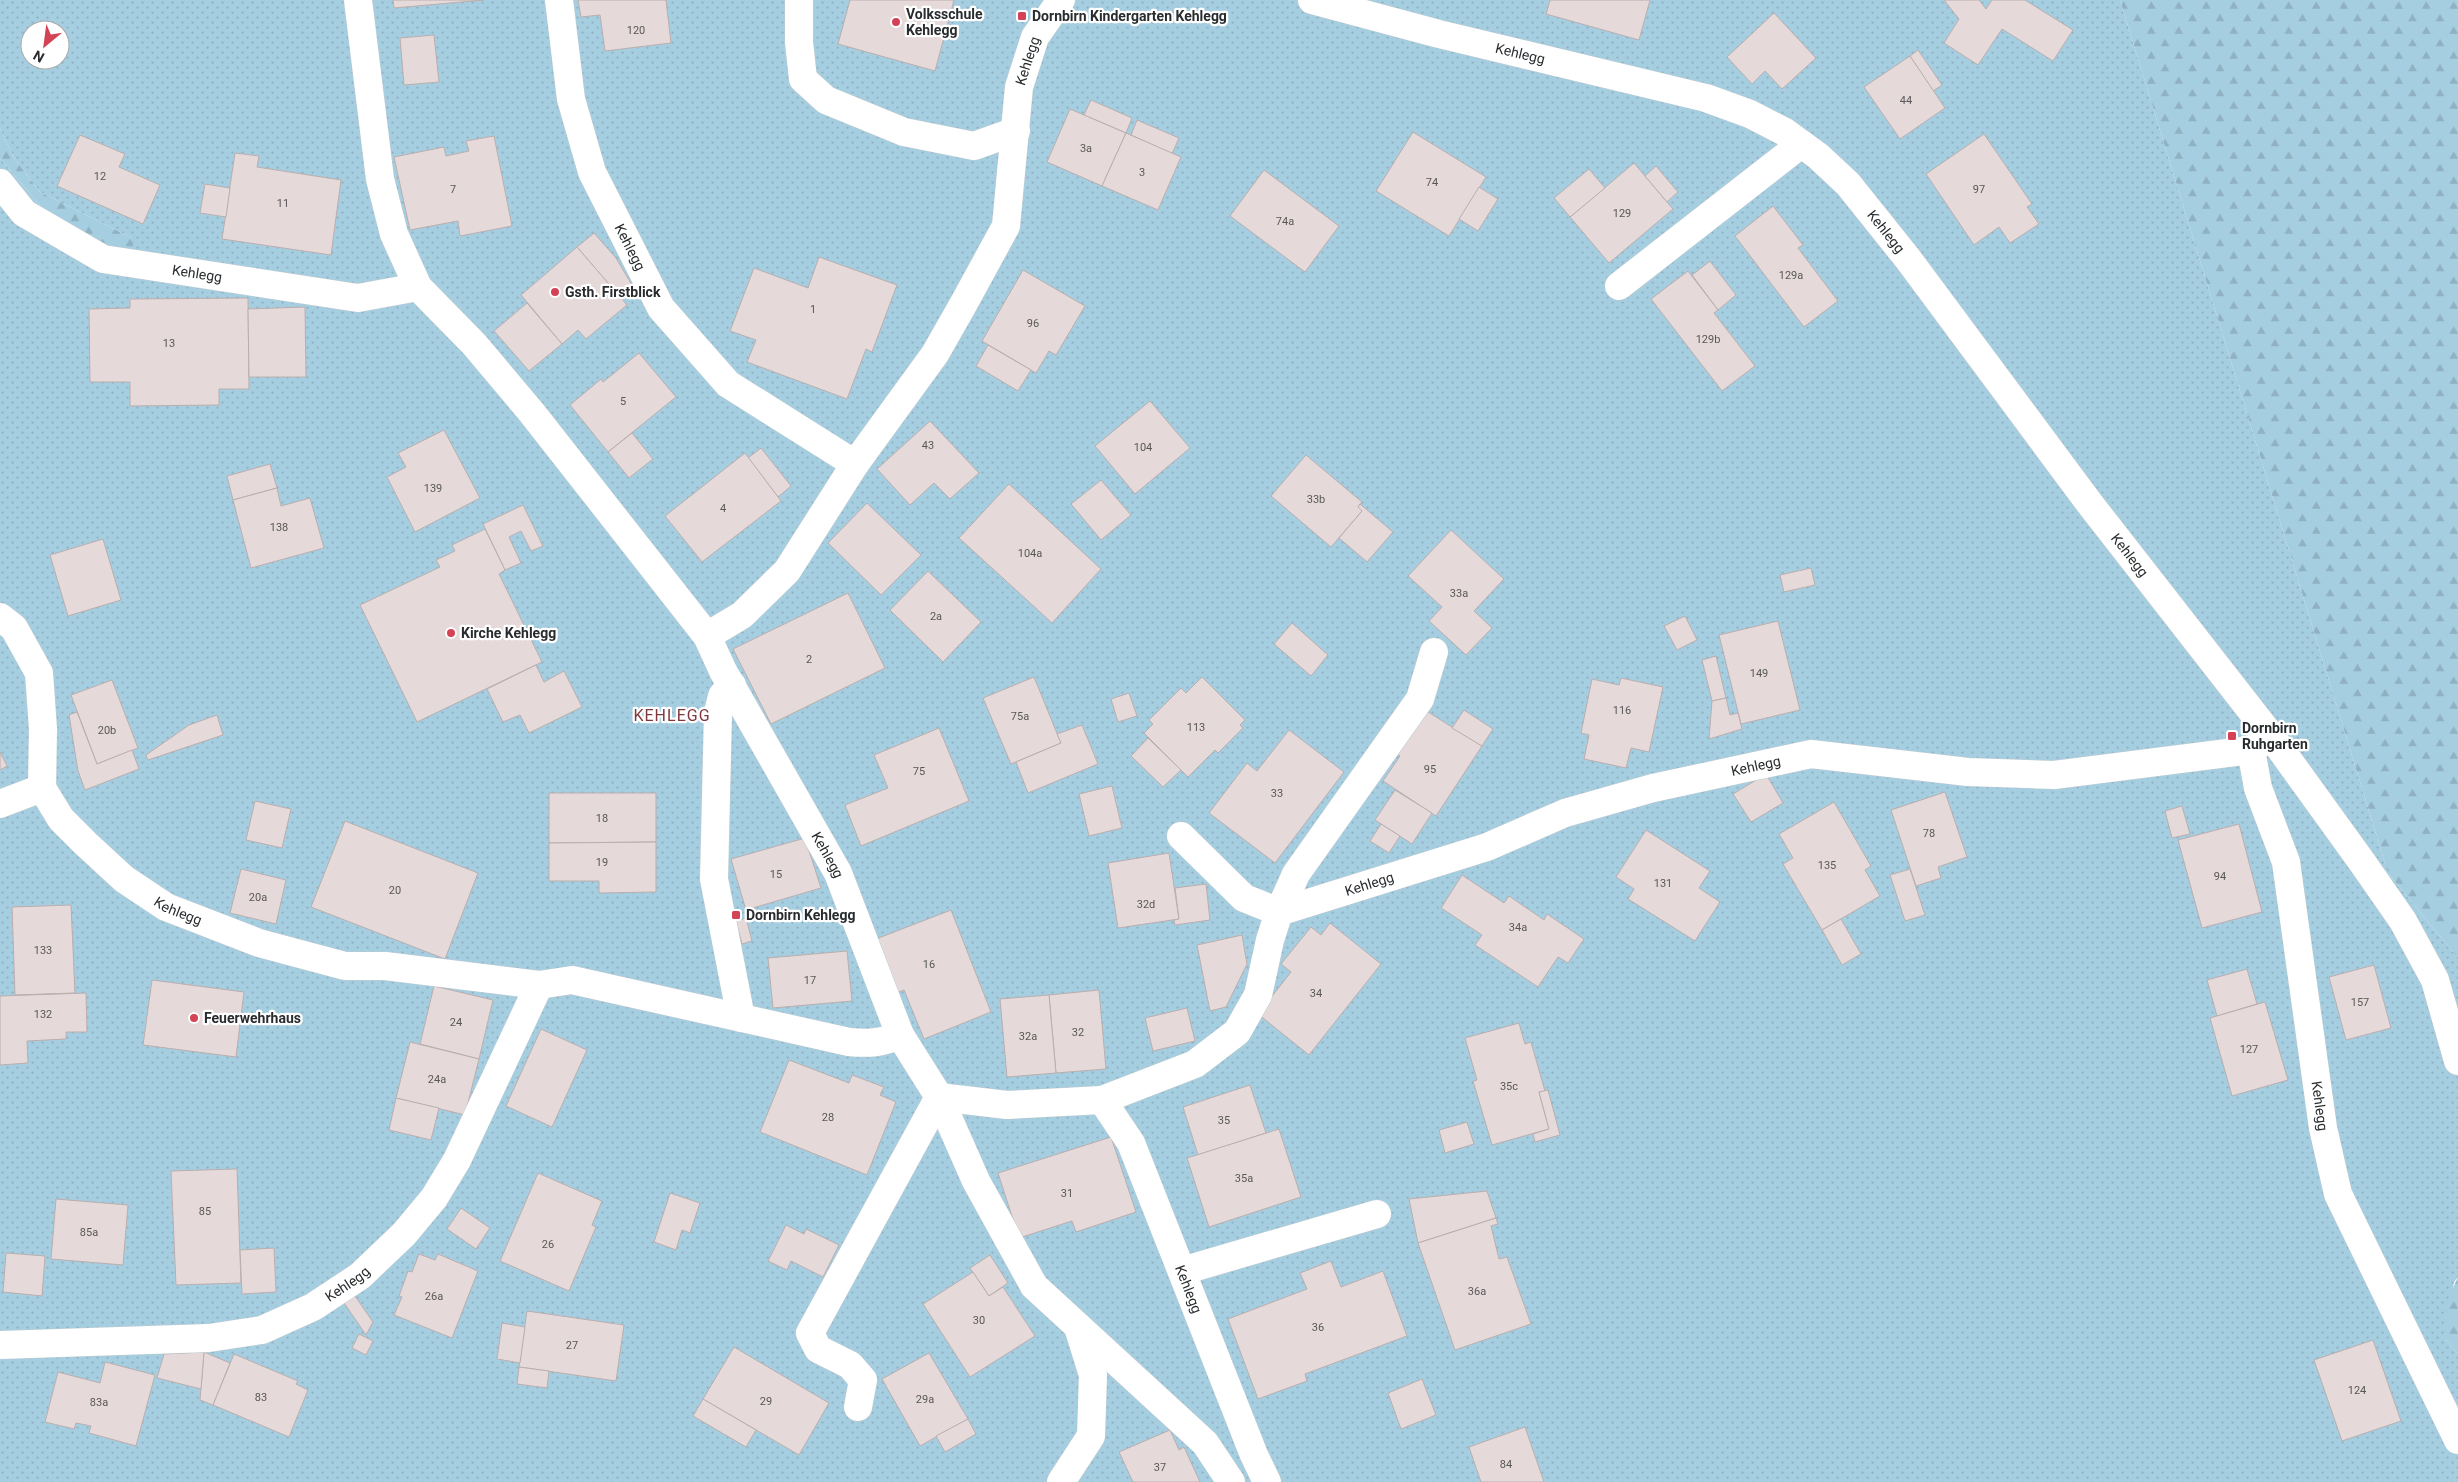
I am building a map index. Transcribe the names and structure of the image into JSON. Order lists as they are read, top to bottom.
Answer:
{
  "streets": {
    "street": ["Kehlegg"]
  },
  "districts": ["KEHLEGG"],
  "places": {
    "transit": ["Dornbirn Kindergarten Kehlegg", "Dornbirn Ruhgarten", "Dornbirn Kehlegg"],
    "other": [
      "Volksschule Kehlegg",
      "Gsth. Firstblick",
      "Kirche Kehlegg",
      "Feuerwehrhaus"
    ]
  },
  "house_numbers": [
    "120",
    "44",
    "3a",
    "3",
    "12",
    "74",
    "7",
    "97",
    "11",
    "129",
    "74a",
    "129a",
    "1",
    "96",
    "129b",
    "13",
    "5",
    "43",
    "104",
    "139",
    "33b",
    "4",
    "138",
    "104a",
    "33a",
    "2a",
    "2",
    "149",
    "116",
    "75a",
    "113",
    "20b",
    "95",
    "75",
    "33",
    "18",
    "78",
    "19",
    "135",
    "15",
    "94",
    "131",
    "20",
    "20a",
    "32d",
    "34a",
    "133",
    "16",
    "17",
    "34",
    "157",
    "132",
    "24",
    "32",
    "32a",
    "127",
    "24a",
    "35c",
    "28",
    "35",
    "35a",
    "31",
    "85",
    "85a",
    "26",
    "36a",
    "26a",
    "30",
    "36",
    "27",
    "124",
    "83",
    "29a",
    "29",
    "83a",
    "84",
    "37"
  ],
  "north": "bottom left"
}
